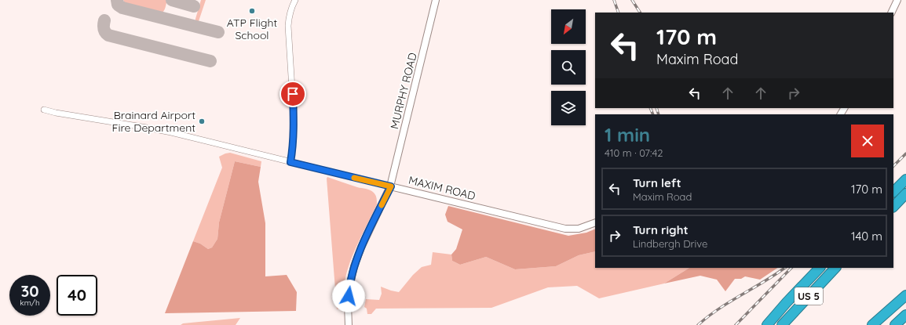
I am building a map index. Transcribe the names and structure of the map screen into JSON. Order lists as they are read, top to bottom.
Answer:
{
  "streets": {
    "highway": ["US 5"],
    "street": ["MURPHY ROAD", "MAXIM ROAD"]
  },
  "crossings": [
    ["MURPHY ROAD", "MAXIM ROAD"]
  ],
  "places": ["ATP Flight School", "Brainard Airport Fire Department"],
  "north": "bottom left",
  "page": {
    "turn": ["170 m", "Maxim Road"],
    "heading": ["1 min", "410 m · 07:42"],
    "list": [
      {
        "name": "Turn left",
        "note": "Maxim Road",
        "value": "170 m"
      },
      {
        "name": "Turn right",
        "note": "Lindbergh Drive",
        "value": "140 m"
      }
    ],
    "speed": "30 km/h",
    "limit": "40"
  }
}
